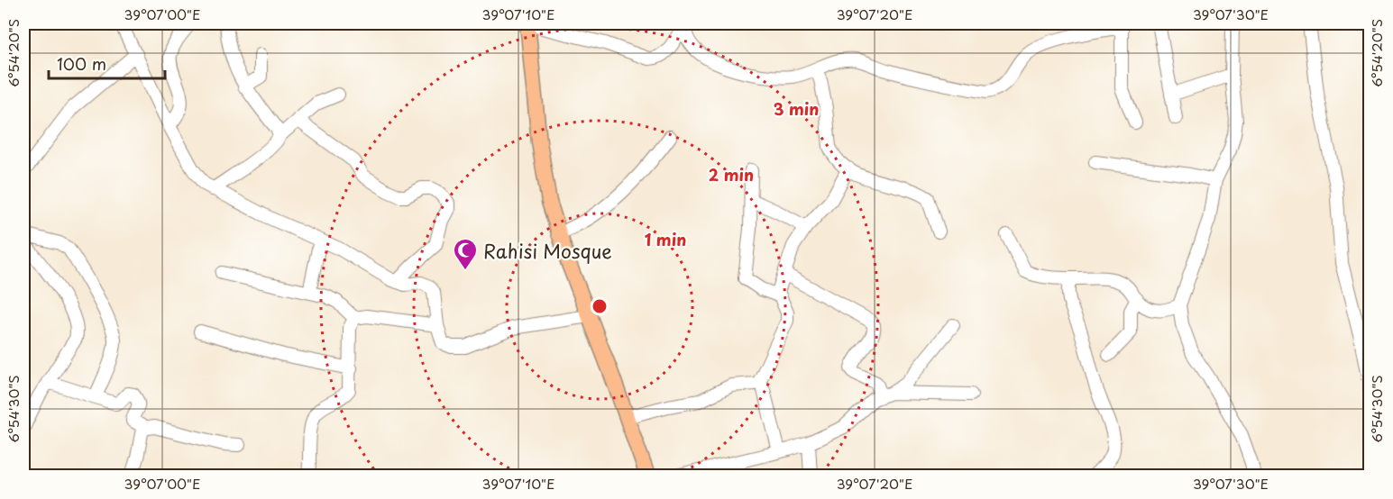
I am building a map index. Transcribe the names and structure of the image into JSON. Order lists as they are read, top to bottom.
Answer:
{
  "places": {
    "mosque": ["Rahisi Mosque"]
  },
  "scale_bar": "100 m",
  "coordinates": [
    "39°07'00\"E",
    "39°07'10\"E",
    "39°07'20\"E",
    "39°07'30\"E",
    "6°54'20\"S",
    "6°54'30\"S"
  ],
  "rings": ["3 min", "2 min", "1 min"]
}
